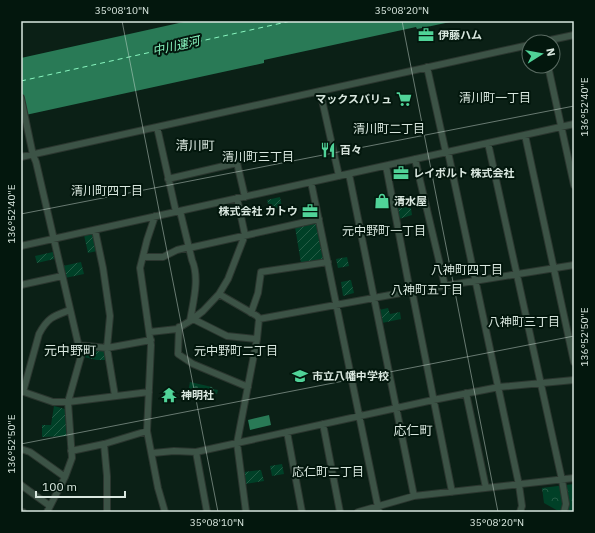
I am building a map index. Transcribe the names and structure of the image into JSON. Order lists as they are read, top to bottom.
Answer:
{
  "districts": [
    "清川町一丁目",
    "清川町二丁目",
    "清川町",
    "清川町三丁目",
    "清川町四丁目",
    "元中野町一丁目",
    "八神町四丁目",
    "八神町五丁目",
    "八神町三丁目",
    "元中野町",
    "元中野町二丁目",
    "応仁町",
    "応仁町二丁目"
  ],
  "water": ["中川運河"],
  "places": {
    "office": ["伊藤ハム", "レイボルト 株式会社", "株式会社 カトウ"],
    "supermarket": ["マックスバリュ"],
    "restaurant": ["百々"],
    "shop": ["清水屋"],
    "school or university": ["市立八幡中学校"],
    "temple": ["神明社"]
  },
  "scale_bar": "100 m",
  "north": "right",
  "coordinates": [
    "35°08'10\"N",
    "35°08'20\"N",
    "136°52'40\"E",
    "136°52'50\"E"
  ]
}
